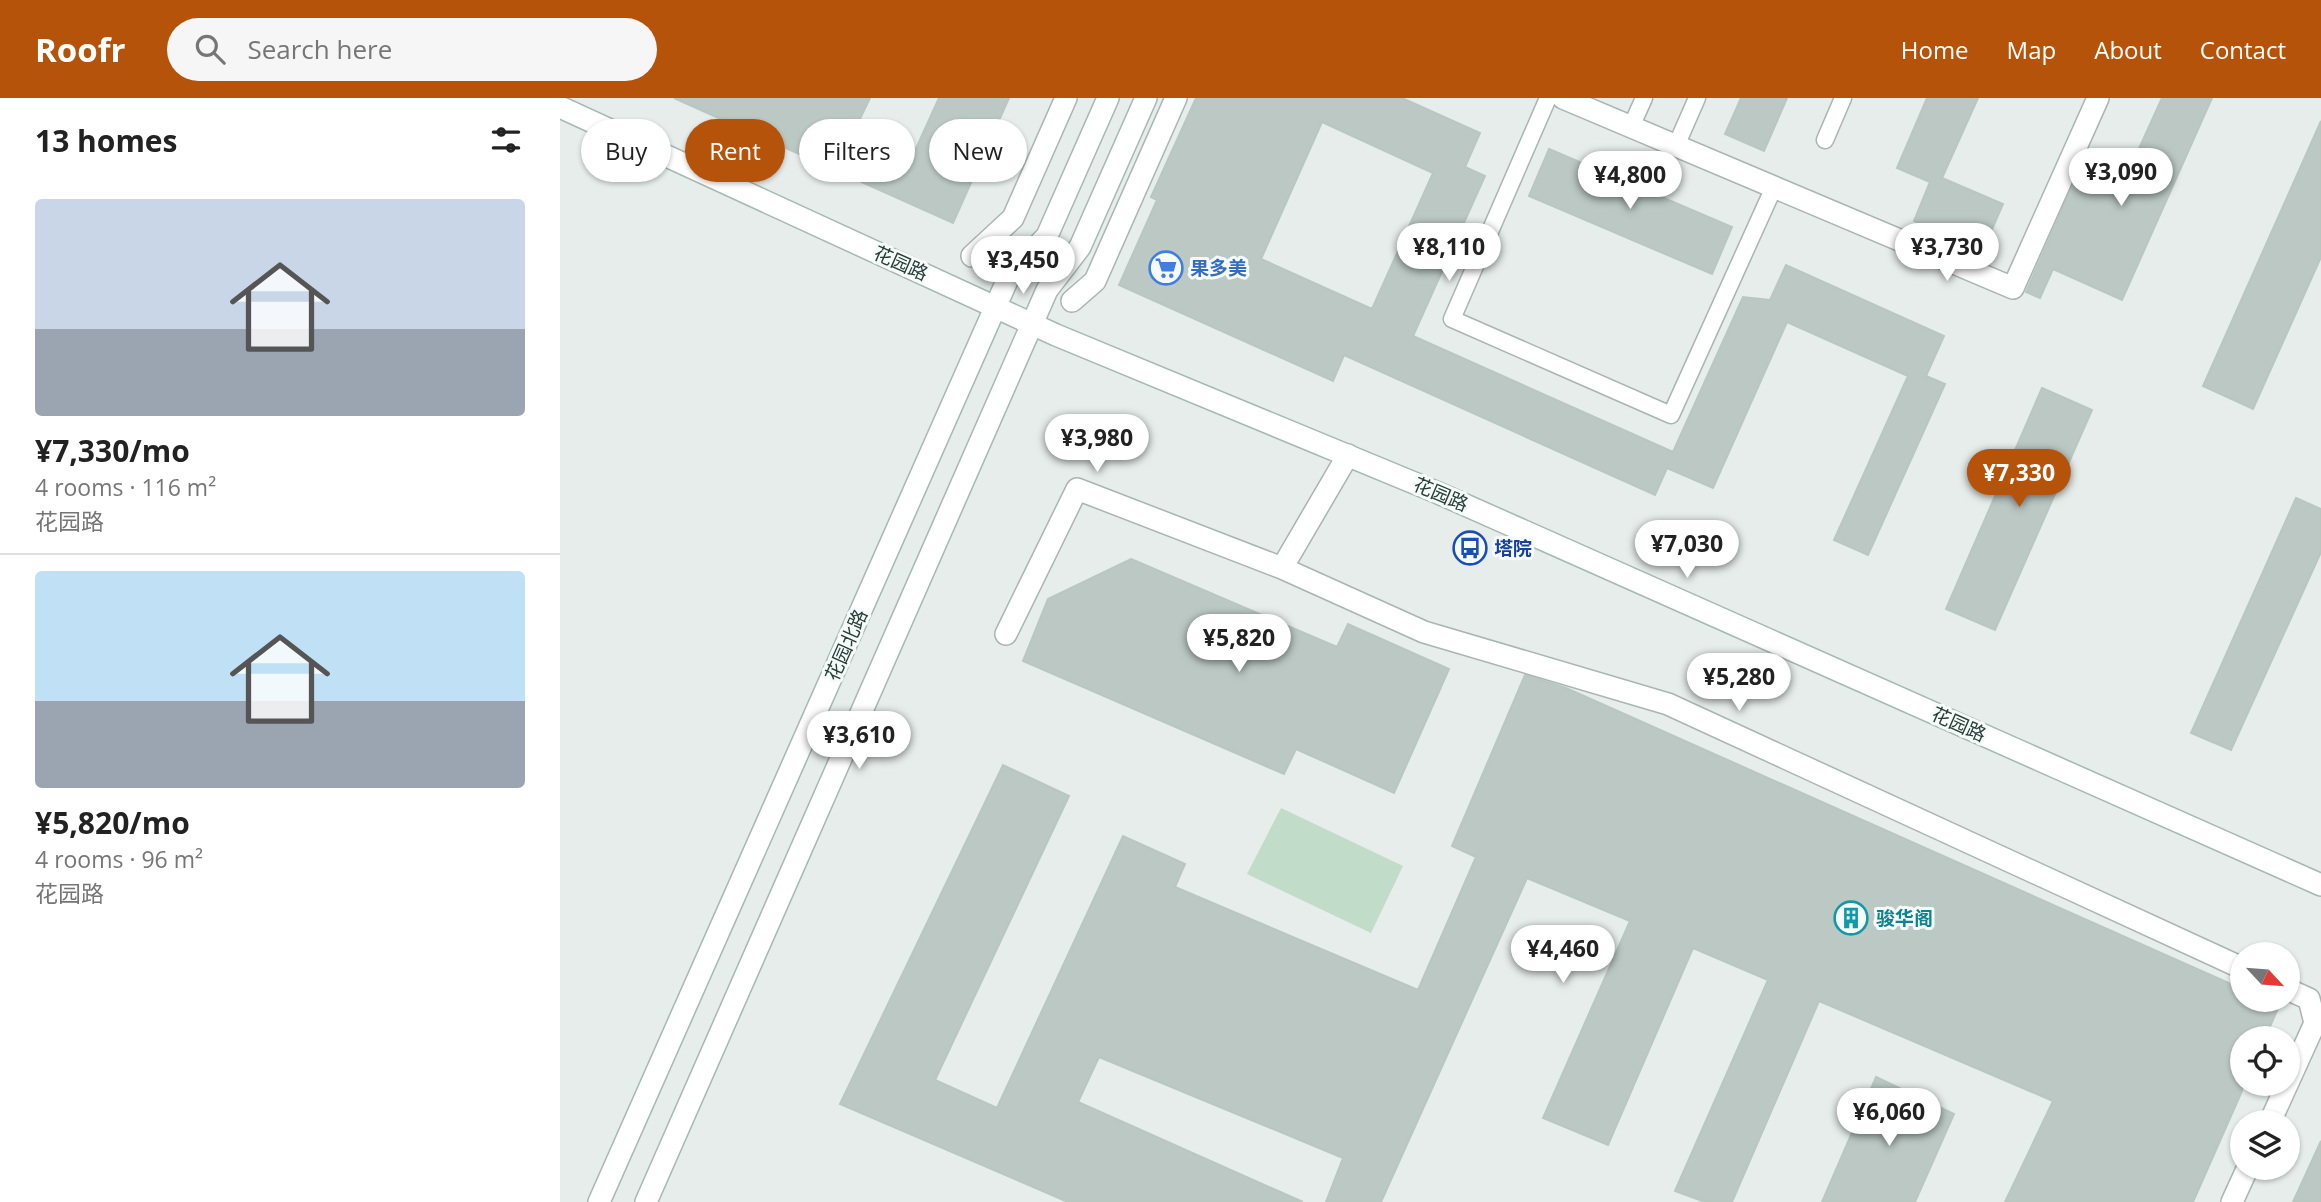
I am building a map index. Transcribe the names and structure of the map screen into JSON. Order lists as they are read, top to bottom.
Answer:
{
  "streets": {
    "street": ["花园路", "花园北路"]
  },
  "crossings": [
    ["花园路", "花园北路"]
  ],
  "places": {
    "supermarket": ["果多美"],
    "bus stop": ["塔院"],
    "building": ["骏华阁"]
  },
  "north": "bottom right",
  "page": {
    "header": "Roofr",
    "search": "Search here",
    "nav": [
      "Home",
      "Map",
      "About",
      "Contact"
    ],
    "heading": "13 homes",
    "chip": [
      "Buy",
      "Rent",
      "Filters",
      "New"
    ],
    "price": [
      "¥3,090",
      "¥4,800",
      "¥8,110",
      "¥3,730",
      "¥3,450",
      "¥3,980",
      "¥7,330",
      "¥7,030",
      "¥5,820",
      "¥5,280",
      "¥3,610",
      "¥4,460",
      "¥6,060"
    ],
    "list": [
      {
        "name": "¥7,330/mo",
        "note": "4 rooms · 116 m² · 花园路"
      },
      {
        "name": "¥5,820/mo",
        "note": "4 rooms · 96 m² · 花园路"
      }
    ]
  }
}
